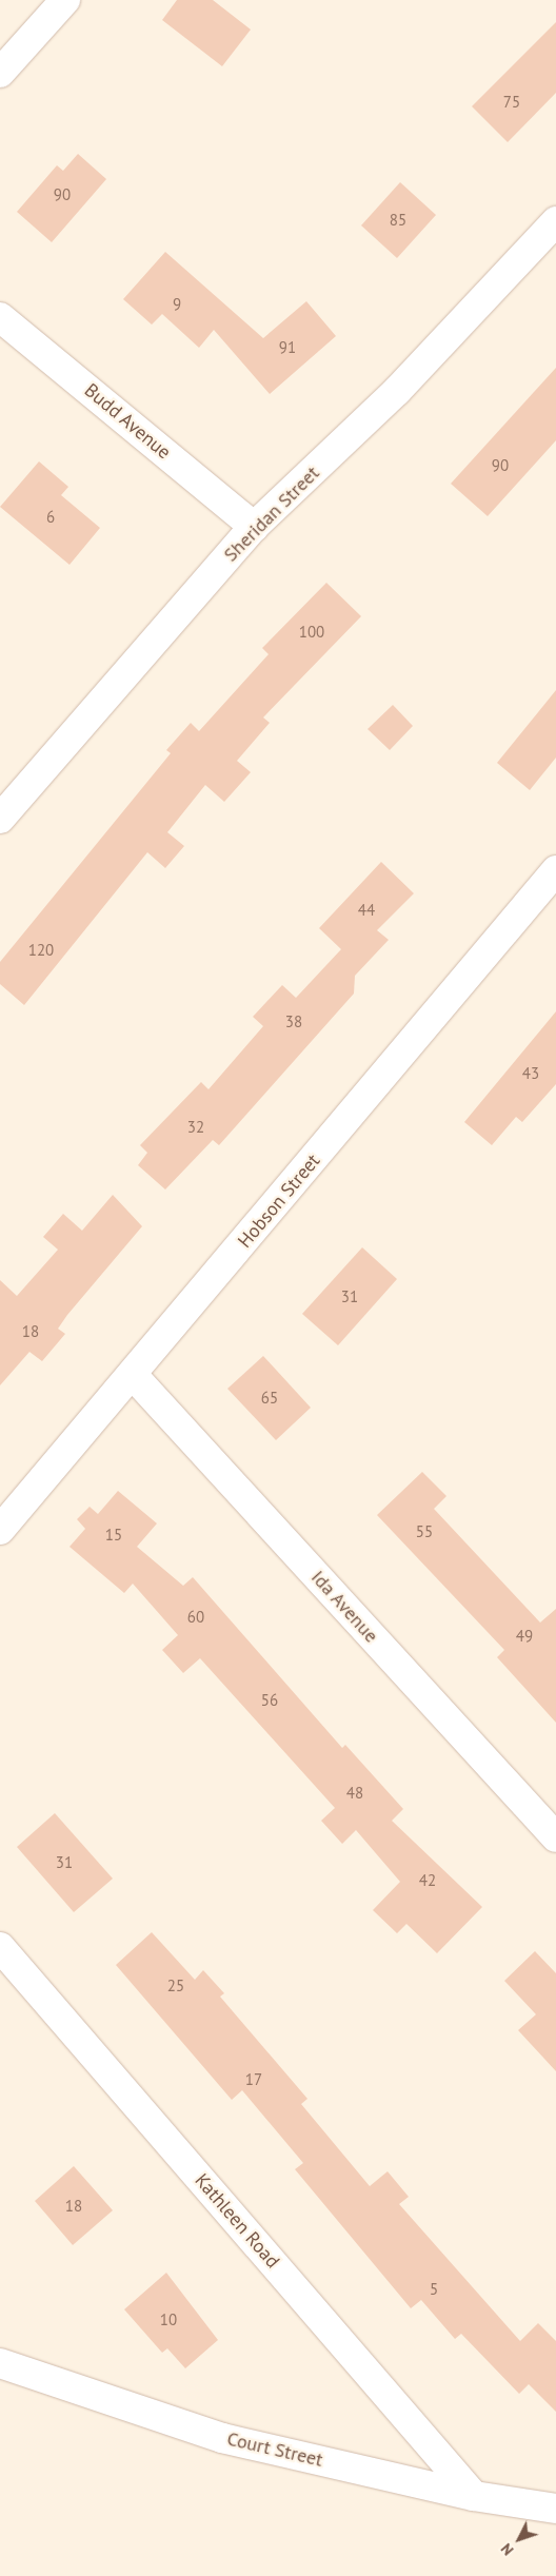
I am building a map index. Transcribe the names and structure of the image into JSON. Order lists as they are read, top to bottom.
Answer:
{
  "streets": {
    "street": [
      "Budd Avenue",
      "Sheridan Street",
      "Hobson Street",
      "Ida Avenue",
      "Kathleen Road",
      "Court Street"
    ]
  },
  "crossings": [
    ["Budd Avenue", "Sheridan Street"],
    ["Hobson Street", "Ida Avenue"],
    ["Kathleen Road", "Court Street"]
  ],
  "house_numbers": [
    "75",
    "90",
    "85",
    "9",
    "91",
    "90",
    "6",
    "100",
    "44",
    "120",
    "38",
    "43",
    "32",
    "31",
    "18",
    "65",
    "55",
    "15",
    "60",
    "49",
    "56",
    "48",
    "31",
    "42",
    "25",
    "17",
    "18",
    "5",
    "10"
  ],
  "north": "bottom left"
}
